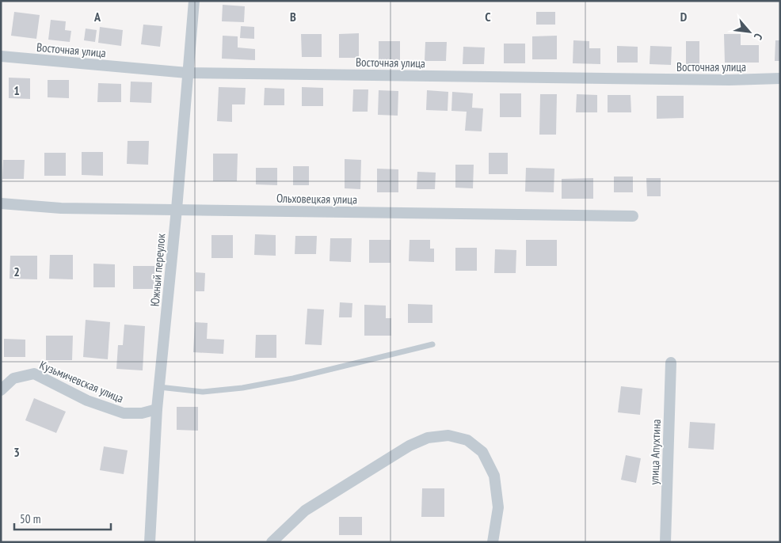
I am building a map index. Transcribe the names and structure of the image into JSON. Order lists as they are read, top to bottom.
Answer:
{
  "streets": {
    "street": [
      "Восточная улица",
      "Ольховецкая улица",
      "Южный переулок",
      "Кузьмичевская улица",
      "улица Апухтина"
    ]
  },
  "crossings": [
    ["Восточная улица", "Южный переулок"],
    ["Ольховецкая улица", "Южный переулок"],
    ["Южный переулок", "Кузьмичевская улица"]
  ],
  "scale_bar": "50 m",
  "north": "bottom right",
  "grid": {
    "columns": [
      "A",
      "B",
      "C",
      "D"
    ],
    "rows": ["1", "2", "3"]
  }
}
